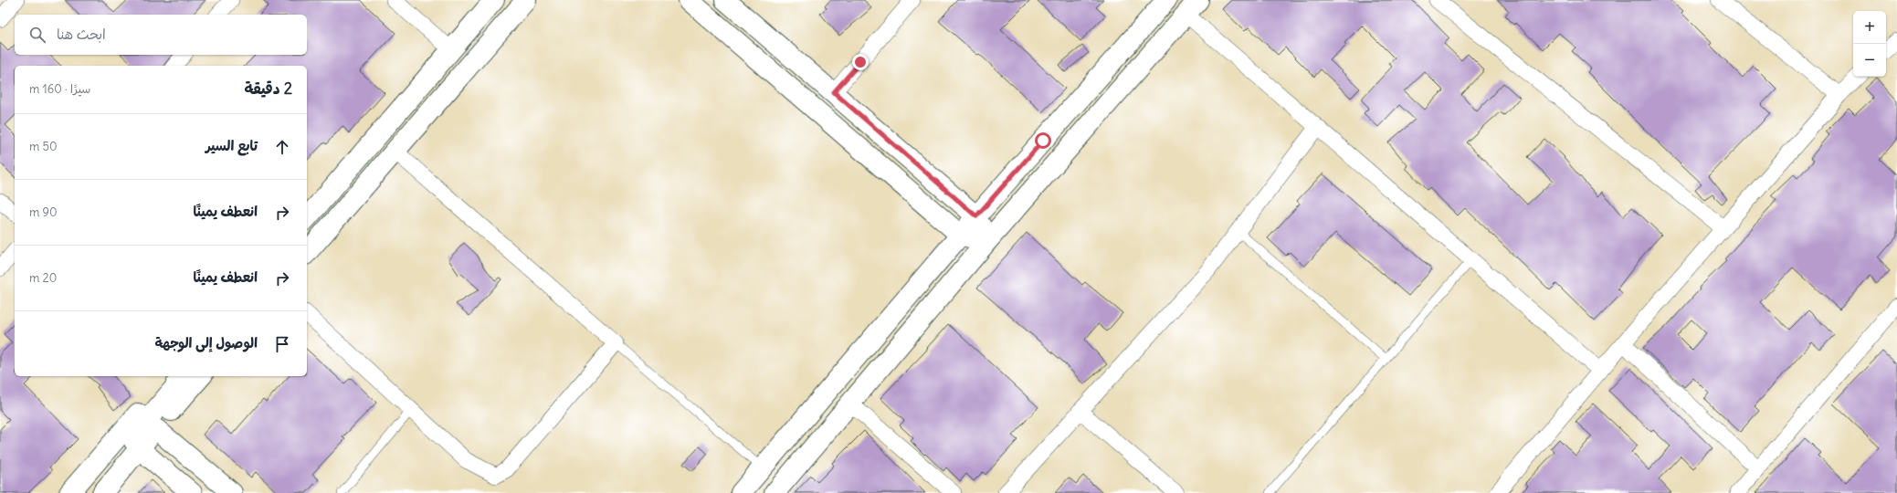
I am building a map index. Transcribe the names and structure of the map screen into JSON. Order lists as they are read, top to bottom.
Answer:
{
  "page": {
    "map_buttons": ["+", "−"],
    "search": "ابحث هنا",
    "heading": ["2 دقيقة", "سيرًا · 160 m"],
    "list": [
      ["تابع السير", "50 m"],
      ["انعطف يمينًا", "90 m"],
      ["انعطف يمينًا", "20 m"],
      "الوصول إلى الوجهة"
    ]
  }
}
